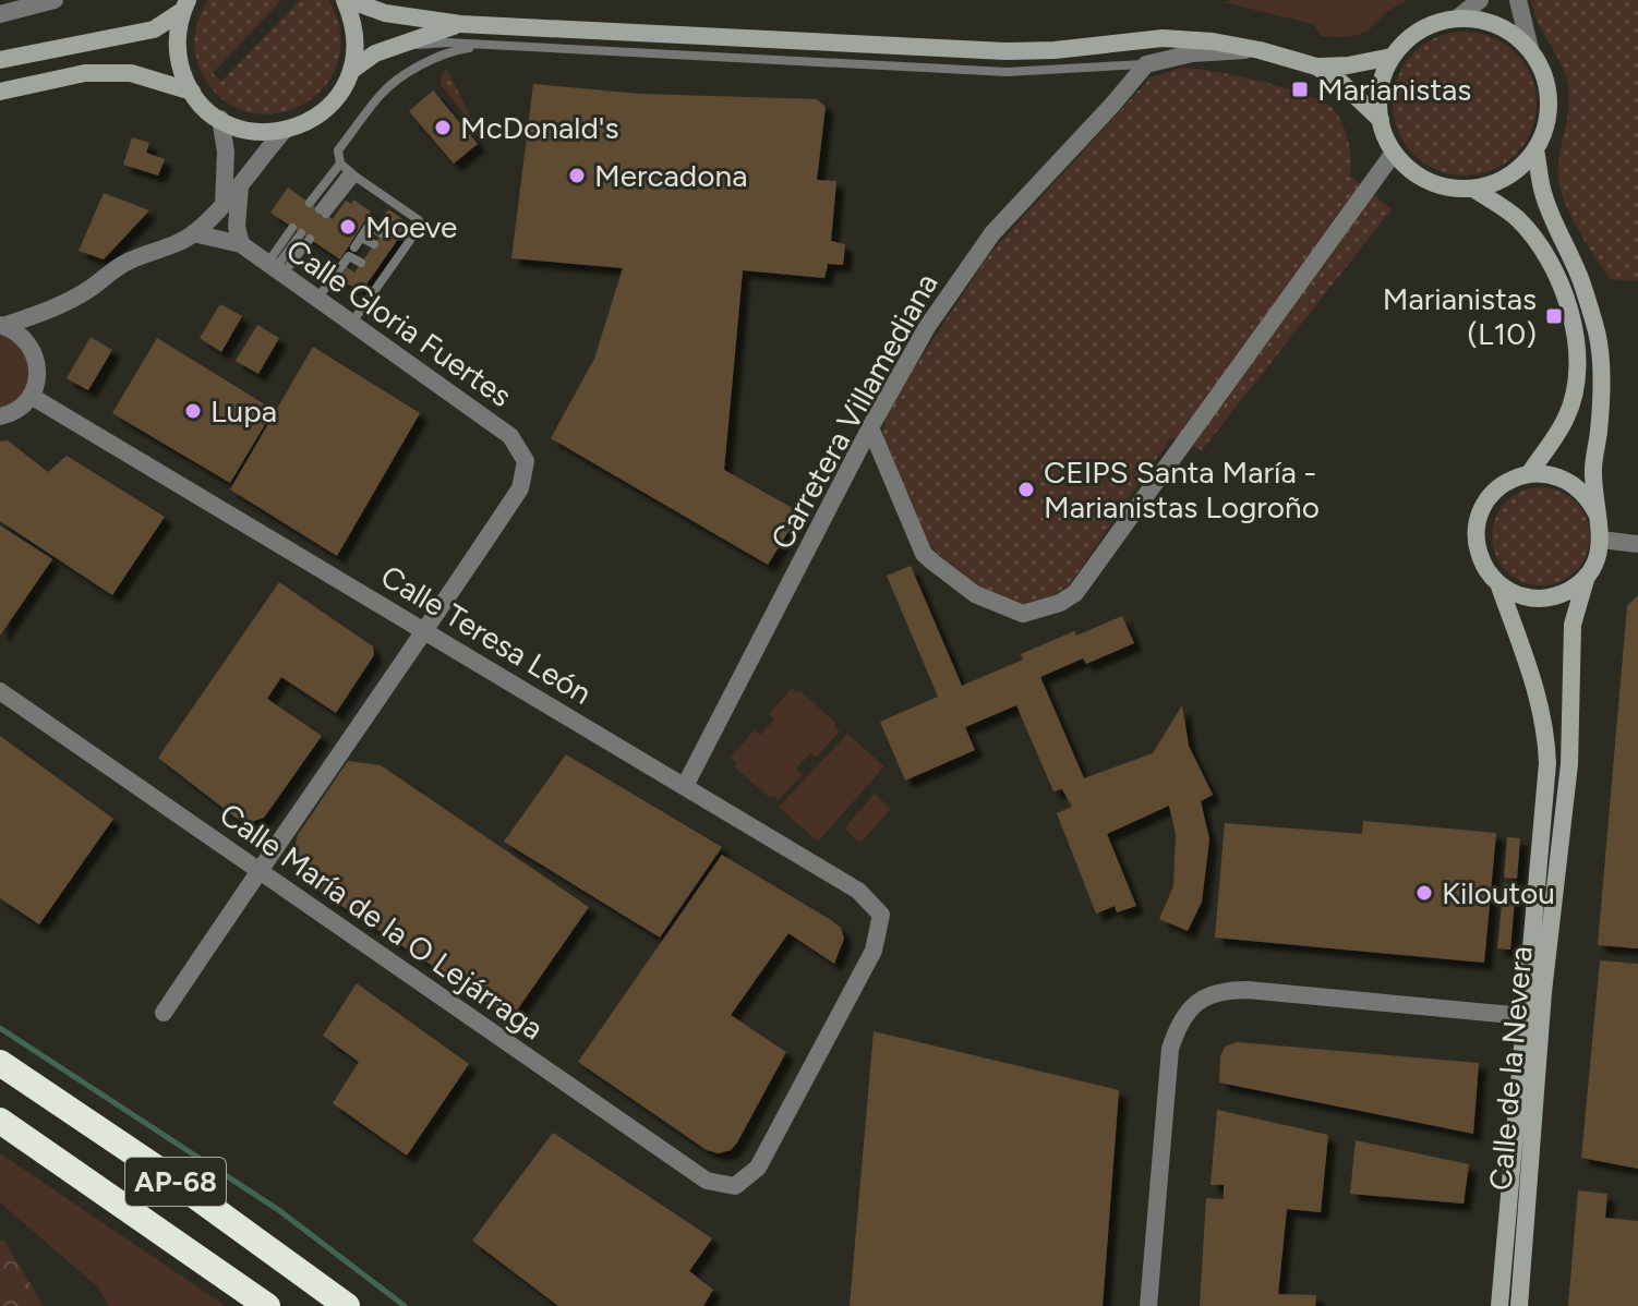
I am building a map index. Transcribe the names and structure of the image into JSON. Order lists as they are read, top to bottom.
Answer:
{
  "streets": {
    "highway": ["AP-68"],
    "main road": ["Calle de la Nevera"],
    "street": [
      "Calle Gloria Fuertes",
      "Carretera Villamediana",
      "Calle Teresa León",
      "Calle María de la O Lejárraga"
    ]
  },
  "crossings": [
    ["Calle Gloria Fuertes", "Calle Teresa León"],
    ["Calle Gloria Fuertes", "Calle María de la O Lejárraga"],
    ["Carretera Villamediana", "Calle Teresa León"],
    ["Calle Teresa León", "Calle María de la O Lejárraga"]
  ],
  "places": {
    "transit": ["Marianistas", "Marianistas (L10)"],
    "other": [
      "McDonald's",
      "Mercadona",
      "Moeve",
      "Lupa",
      "CEIPS Santa María - Marianistas Logroño",
      "Kiloutou"
    ]
  }
}
